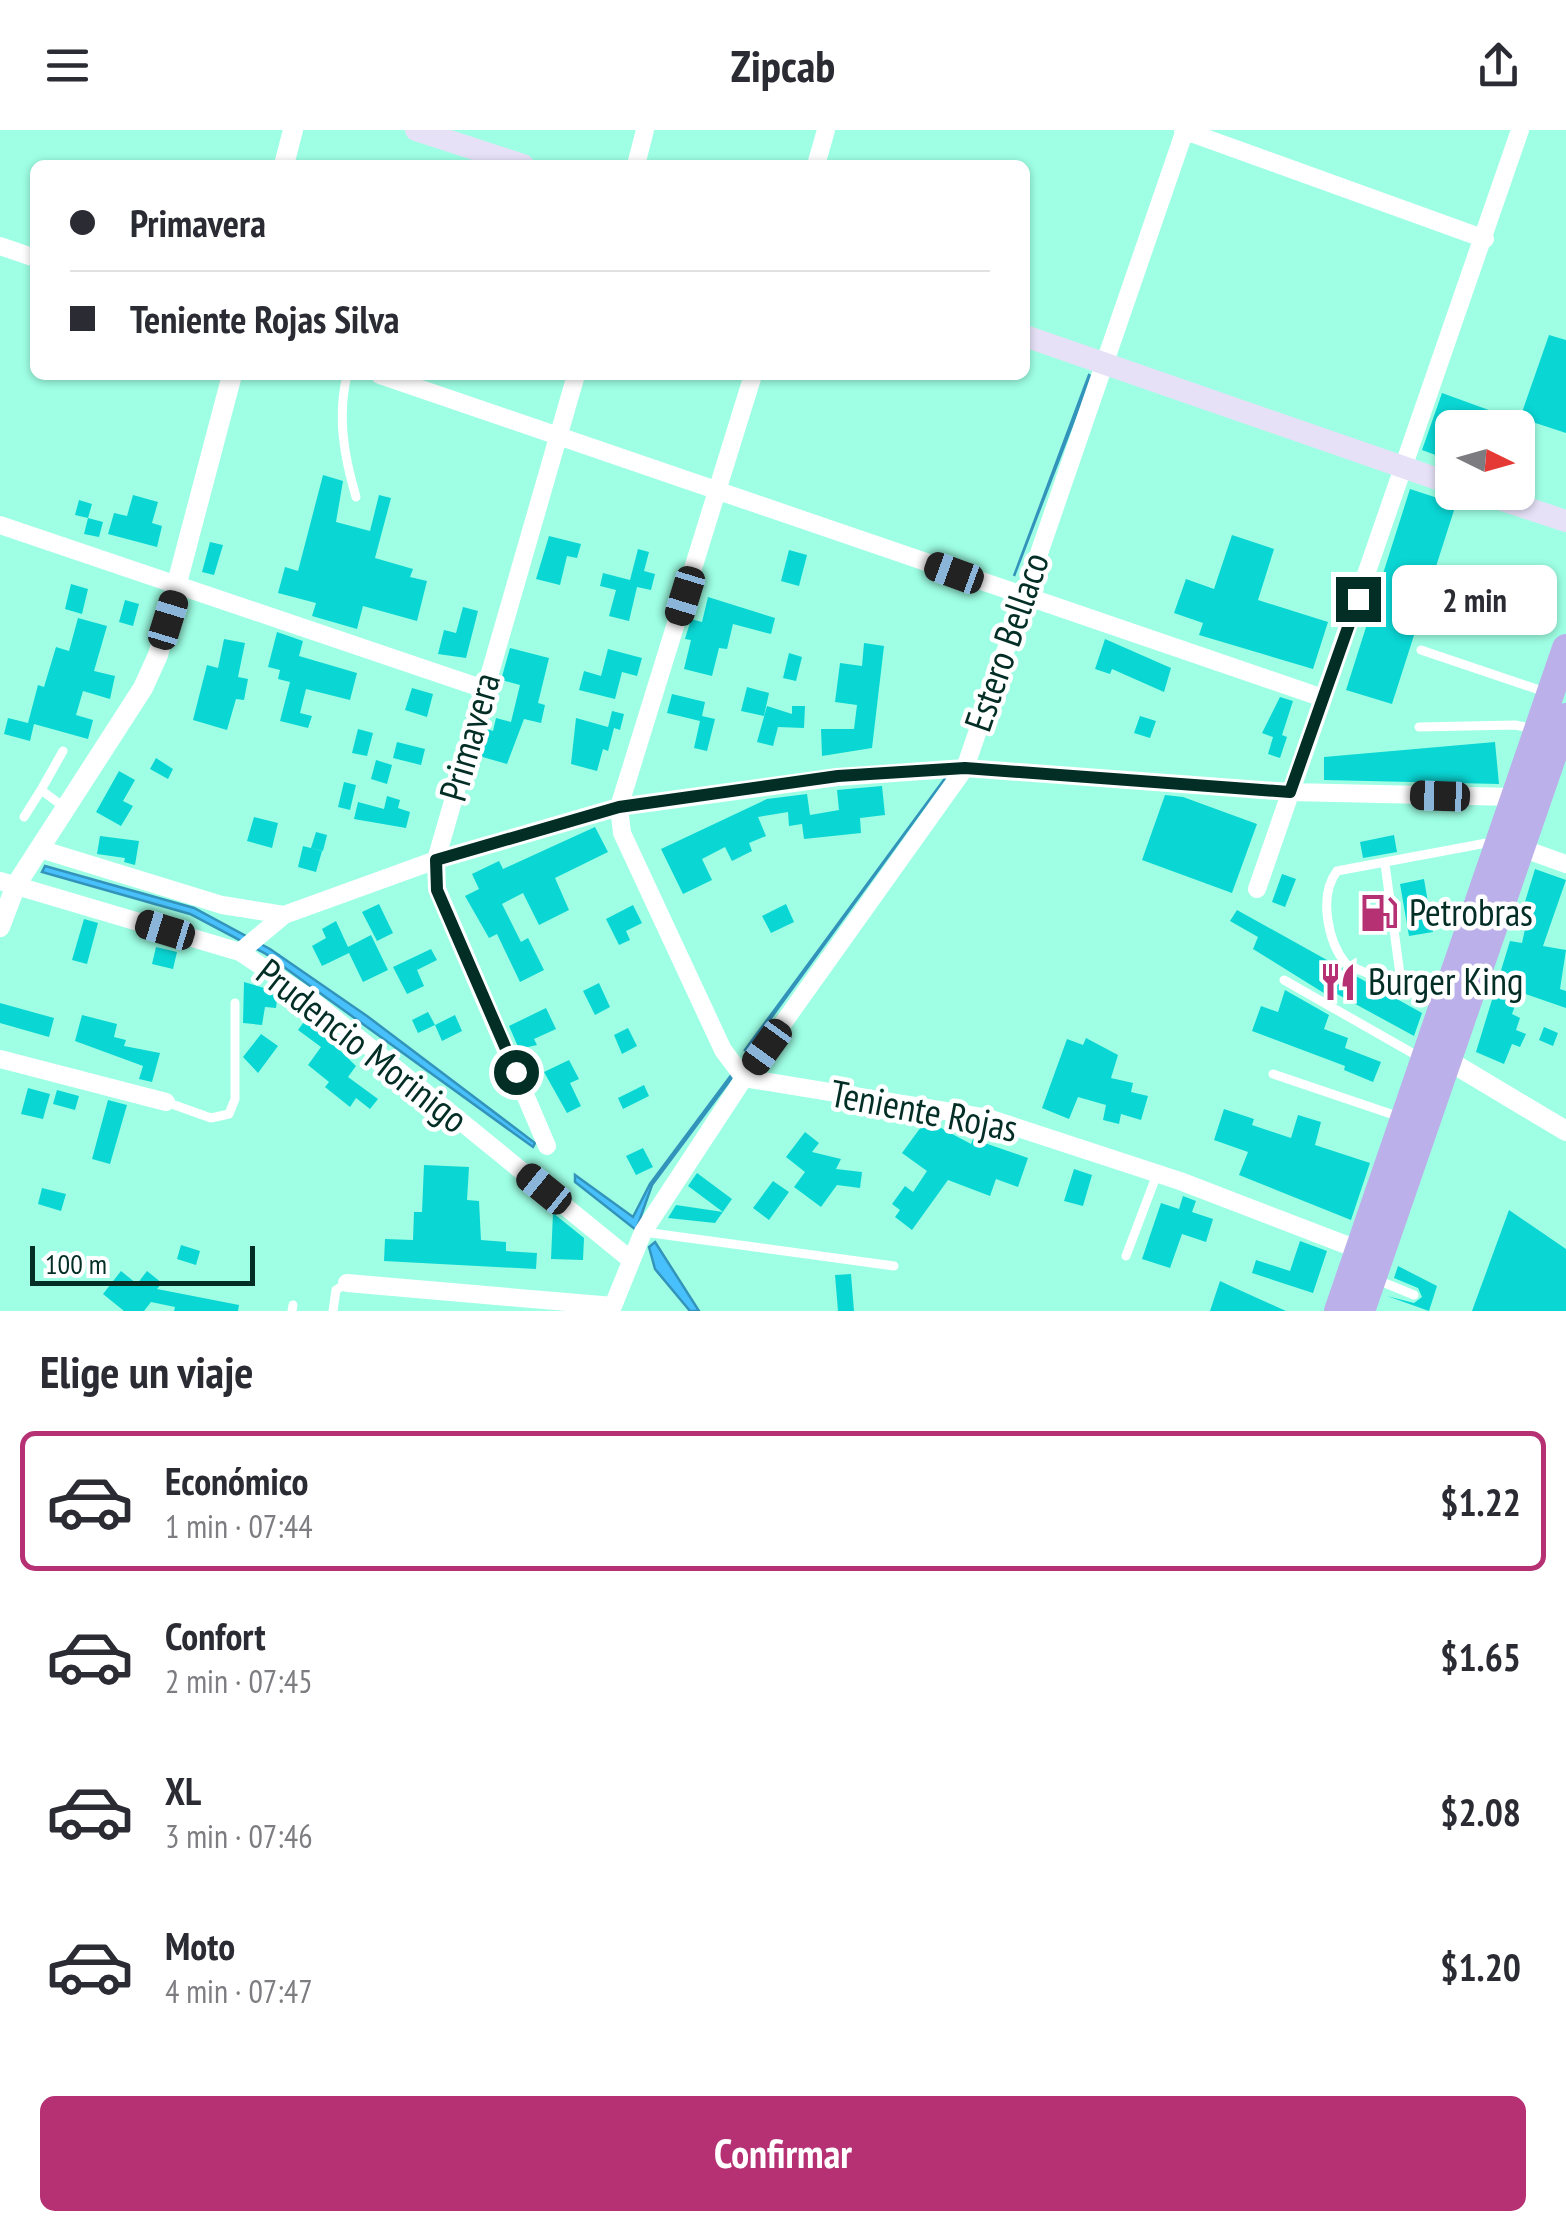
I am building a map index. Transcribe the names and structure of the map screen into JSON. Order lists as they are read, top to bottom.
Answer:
{
  "streets": {
    "street": [
      "Estero Bellaco",
      "Primavera",
      "Prudencio Morinigo",
      "Teniente Rojas"
    ]
  },
  "crossings": [
    ["Estero Bellaco", "Prudencio Morinigo"],
    ["Estero Bellaco", "Teniente Rojas"]
  ],
  "places": {
    "fuel station": ["Petrobras"],
    "restaurant": ["Burger King"]
  },
  "scale_bar": "100 m",
  "north": "right",
  "page": {
    "header": "Zipcab",
    "banner": ["Primavera", "Teniente Rojas Silva"],
    "bubble": "2 min",
    "scale": "100 m",
    "heading": "Elige un viaje",
    "list": [
      {
        "name": "Económico",
        "note": "1 min · 07:44",
        "value": "$1.22"
      },
      {
        "name": "Confort",
        "note": "2 min · 07:45",
        "value": "$1.65"
      },
      {
        "name": "XL",
        "note": "3 min · 07:46",
        "value": "$2.08"
      },
      {
        "name": "Moto",
        "note": "4 min · 07:47",
        "value": "$1.20"
      }
    ],
    "buttons": "Confirmar"
  }
}
